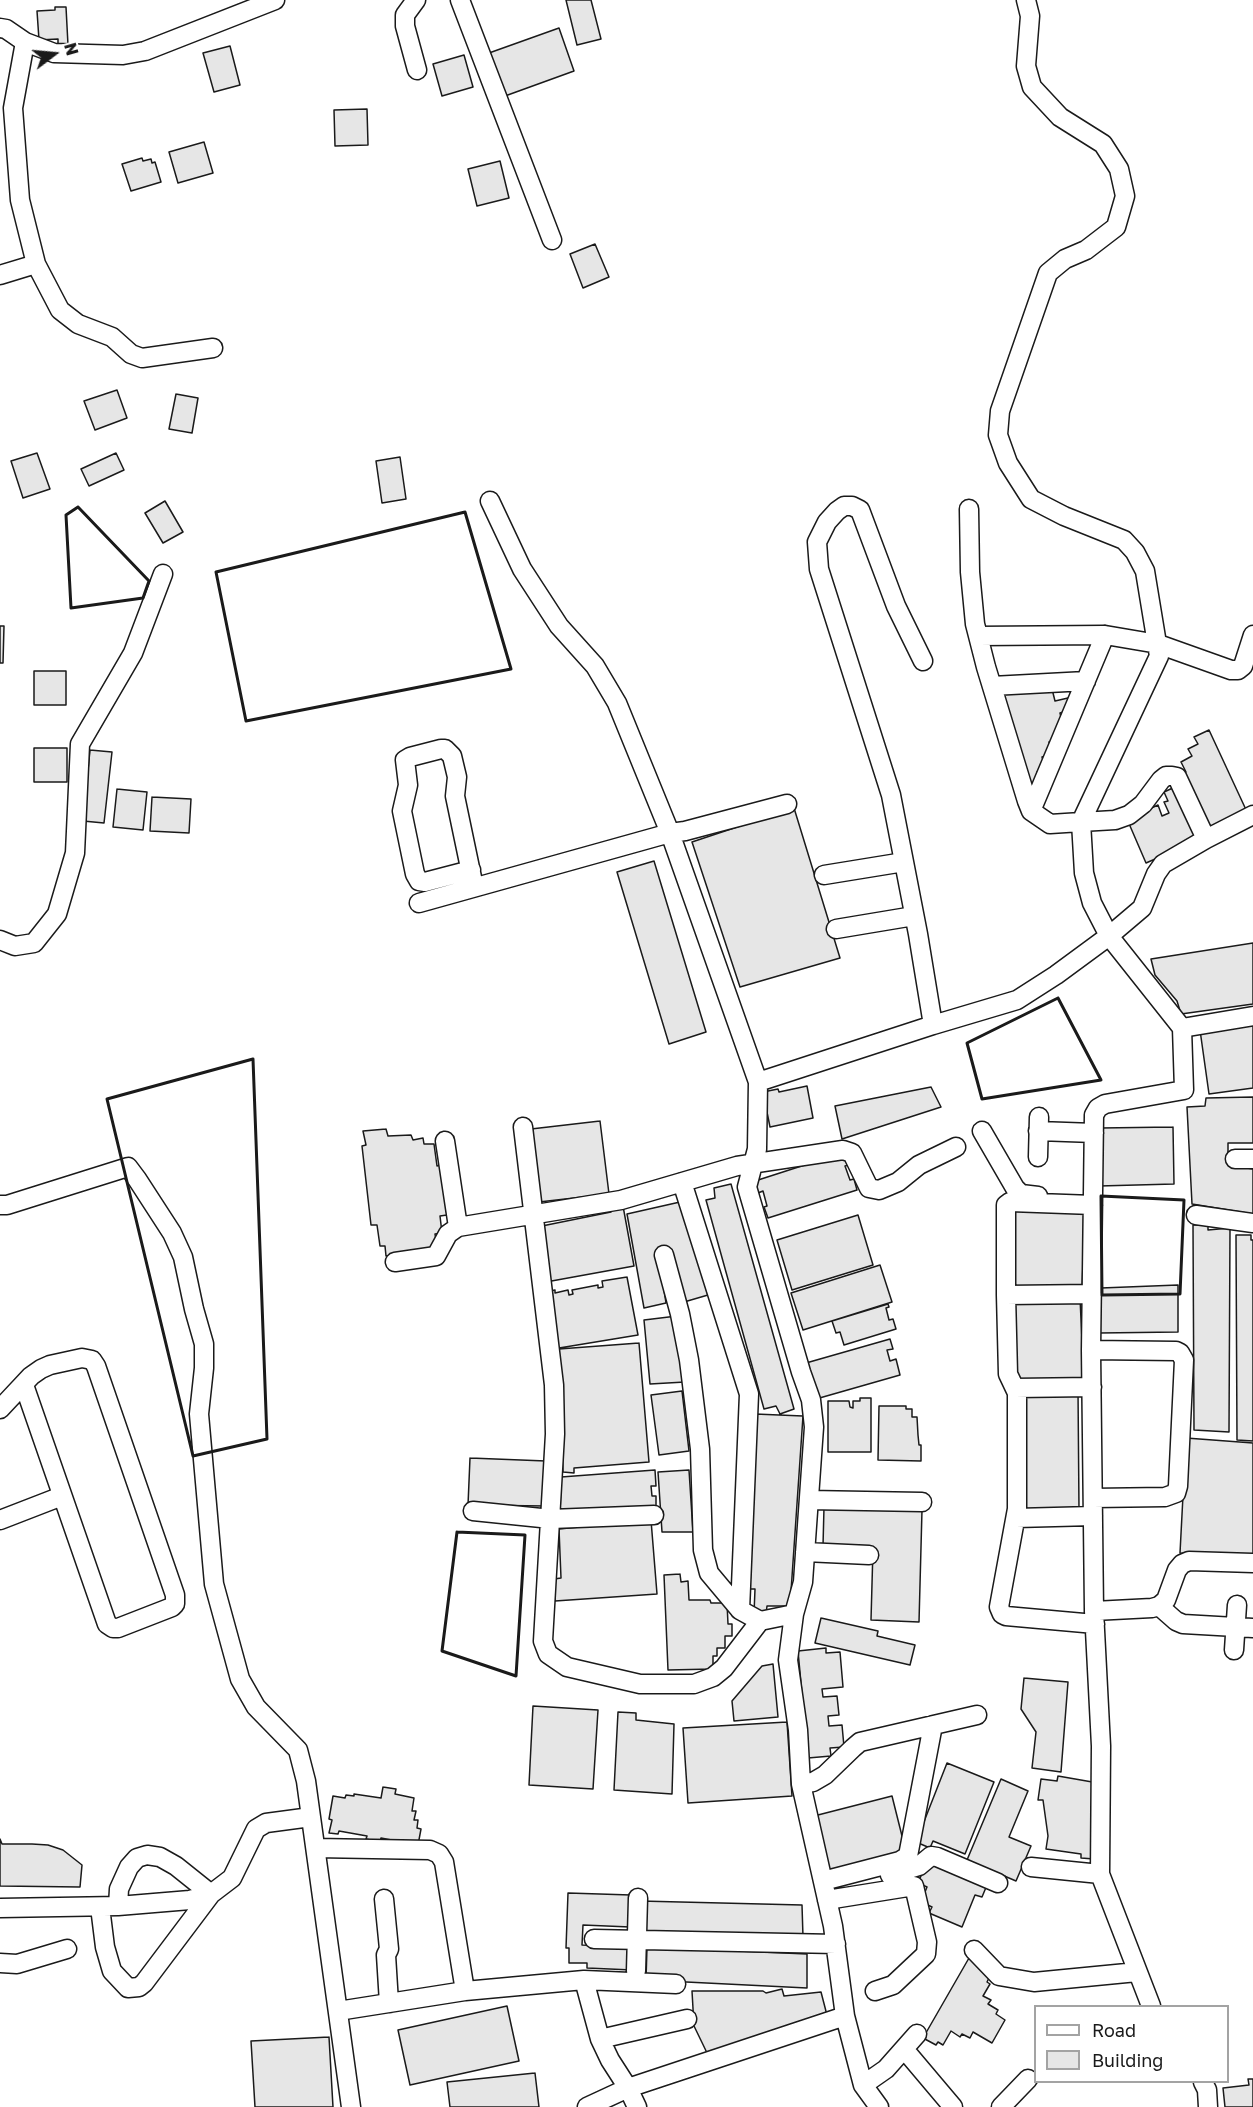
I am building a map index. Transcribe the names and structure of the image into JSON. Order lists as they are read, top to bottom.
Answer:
{
  "legend": ["Road", "Building"],
  "north": "right"
}
